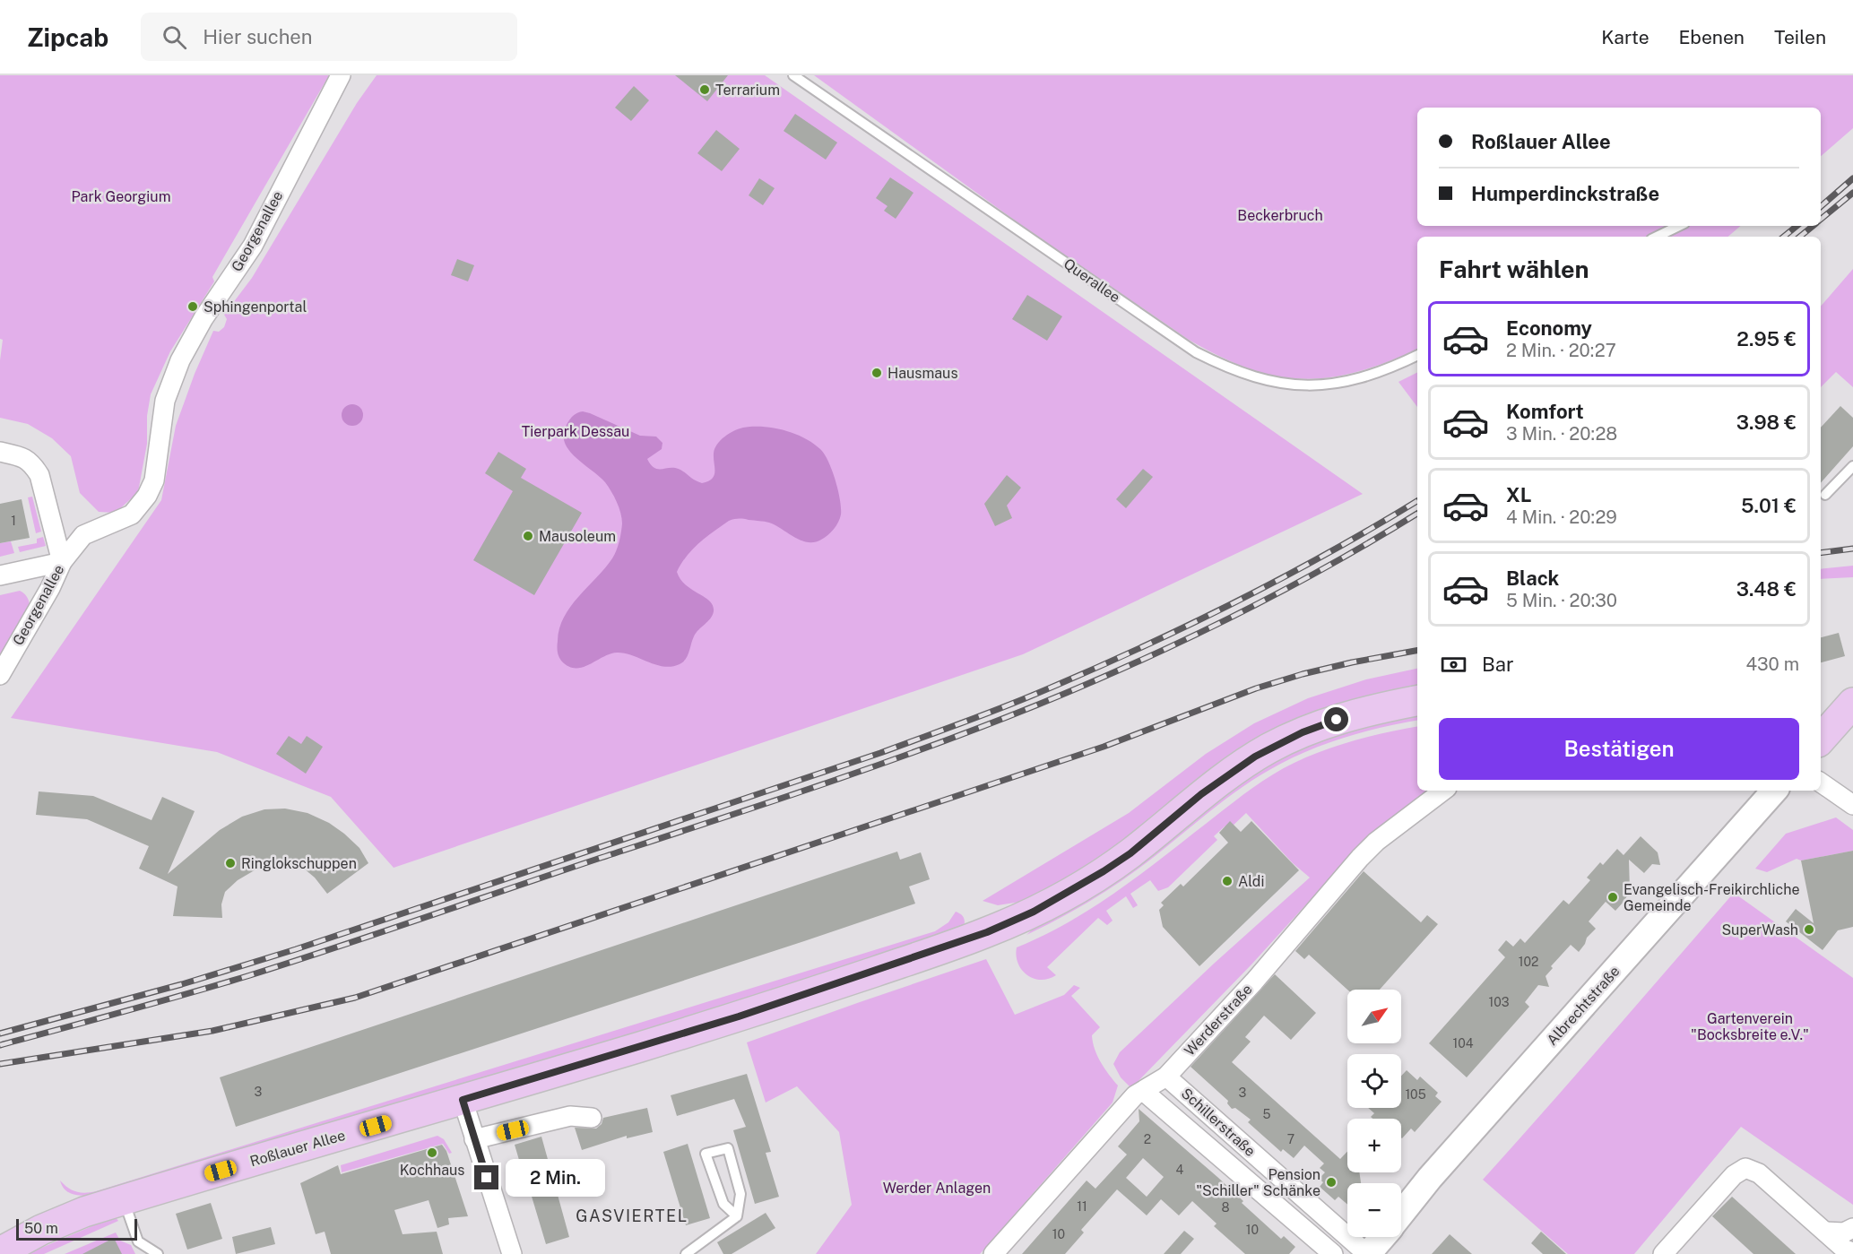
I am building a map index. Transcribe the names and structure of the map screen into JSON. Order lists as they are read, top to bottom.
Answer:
{
  "streets": {
    "main road": ["Albrechtstraße", "Roßlauer Allee"],
    "street": ["Georgenallee", "Werderstraße", "Schillerstraße"],
    "lane": ["Querallee"]
  },
  "crossings": [
    ["Albrechtstraße", "Schillerstraße"],
    ["Werderstraße", "Schillerstraße"]
  ],
  "districts": ["GASVIERTEL"],
  "parks": [
    "Park Georgium",
    "Beckerbruch",
    "Tierpark Dessau",
    "Gartenverein \"Bocksbreite e.V.\"",
    "Werder Anlagen"
  ],
  "places": [
    "Terrarium",
    "Sphingenportal",
    "Hausmaus",
    "Mausoleum",
    "Ringlokschuppen",
    "Aldi",
    "Evangelisch-Freikirchliche Gemeinde",
    "SuperWash",
    "Kochhaus",
    "Pension \"Schiller\" Schänke"
  ],
  "house_numbers": [
    "1",
    "102",
    "103",
    "104",
    "3",
    "3",
    "105",
    "5",
    "2",
    "7",
    "4",
    "11",
    "8",
    "10",
    "10"
  ],
  "scale_bar": "50 m",
  "north": "top right",
  "page": {
    "header": "Zipcab",
    "search": "Hier suchen",
    "nav": ["Karte", "Ebenen", "Teilen"],
    "banner": ["Roßlauer Allee", "Humperdinckstraße"],
    "heading": "Fahrt wählen",
    "list": [
      {
        "name": "Economy",
        "note": "2 Min. · 20:27",
        "value": "2.95 €"
      },
      {
        "name": "Komfort",
        "note": "3 Min. · 20:28",
        "value": "3.98 €"
      },
      {
        "name": "XL",
        "note": "4 Min. · 20:29",
        "value": "5.01 €"
      },
      {
        "name": "Black",
        "note": "5 Min. · 20:30",
        "value": "3.48 €"
      }
    ],
    "pay": ["Bar", "430 m"],
    "buttons": "Bestätigen",
    "map_buttons": ["+", "−"],
    "bubble": "2 Min.",
    "scale": "50 m"
  }
}
